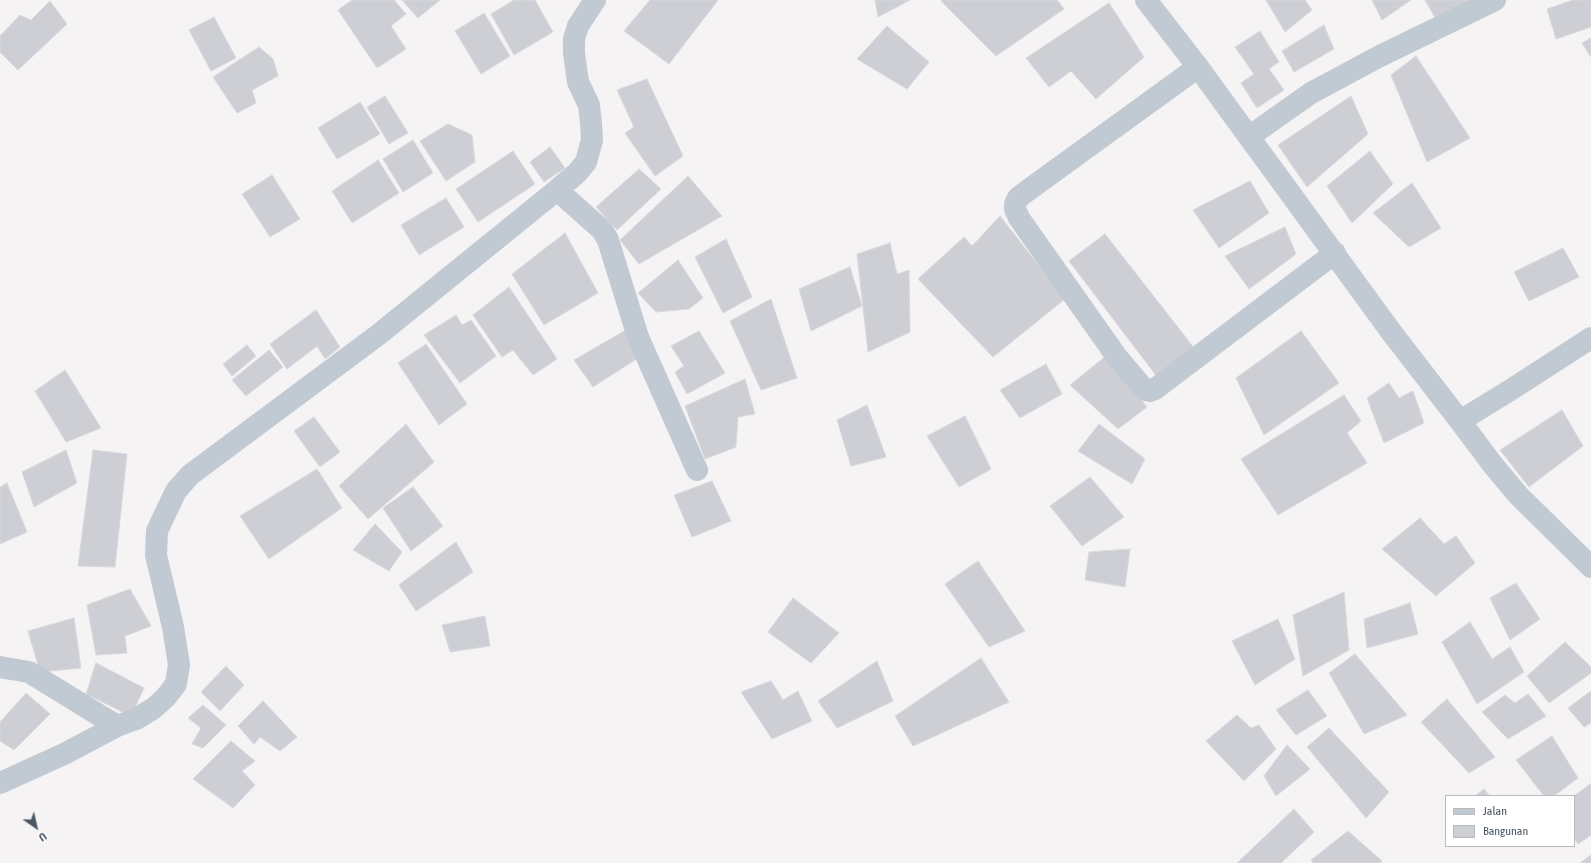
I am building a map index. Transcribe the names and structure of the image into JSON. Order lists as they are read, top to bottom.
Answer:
{
  "legend": ["Jalan", "Bangunan"],
  "north": "bottom right"
}
